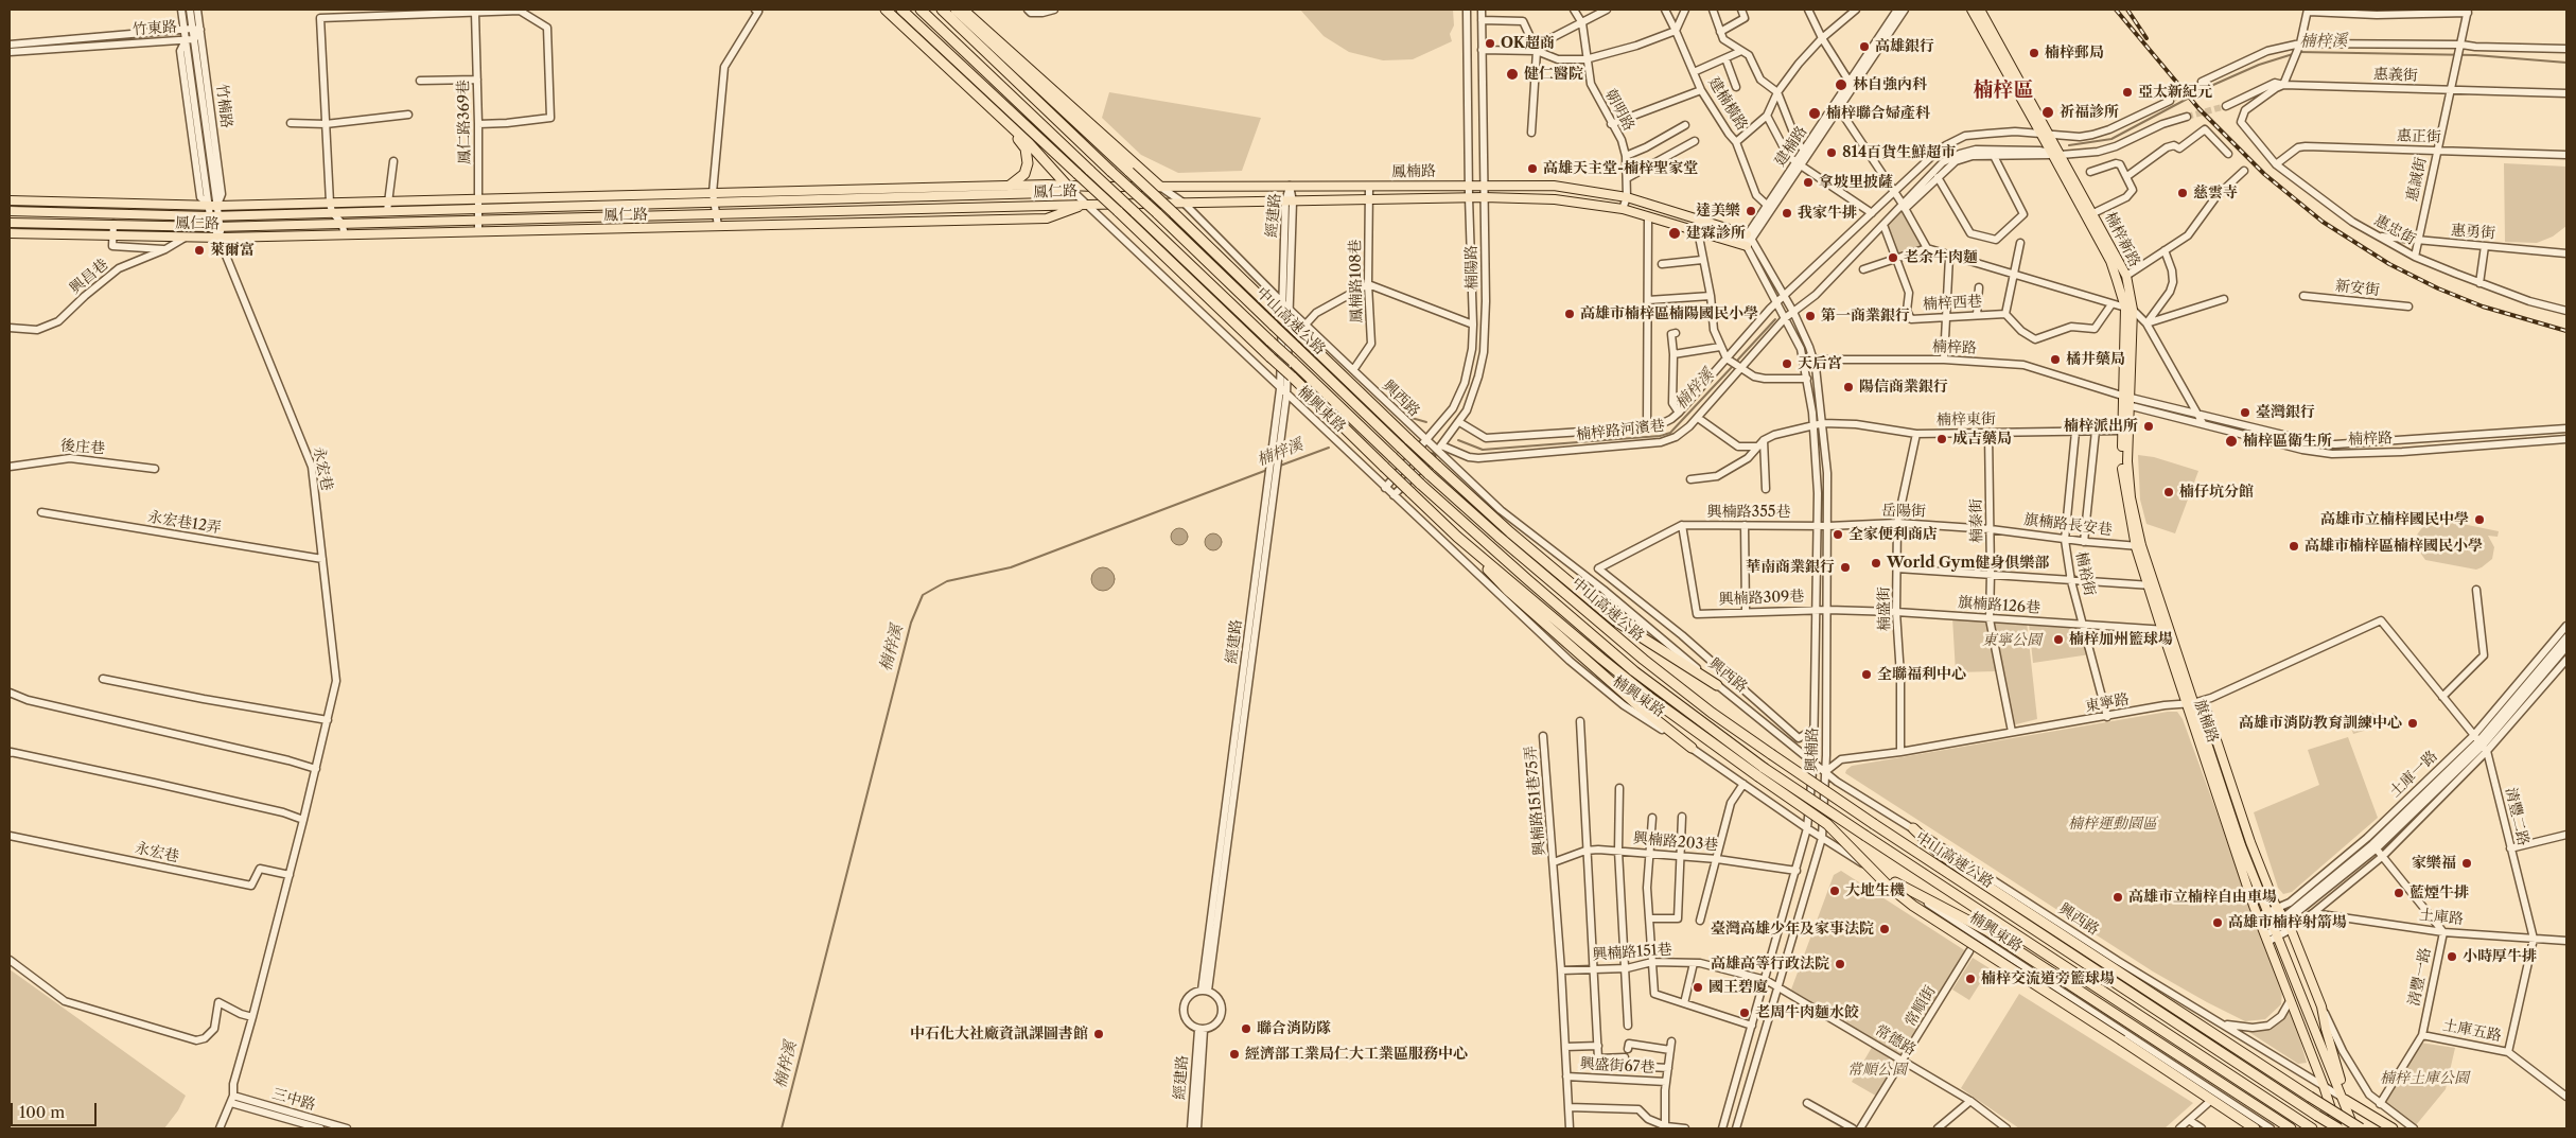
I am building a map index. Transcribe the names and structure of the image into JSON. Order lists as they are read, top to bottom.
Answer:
{
  "streets": {
    "highway": ["中山高速公路"],
    "main road": [
      "鳳楠路",
      "鳳仁路",
      "楠梓新路",
      "旗楠路"
    ],
    "street": [
      "竹東路",
      "惠義街",
      "建楠橫路",
      "竹楠路",
      "朝明路",
      "鳳仁路369巷",
      "惠正街",
      "建楠路",
      "惠誠街",
      "經建路",
      "惠忠街",
      "惠勇街",
      "楠陽路",
      "興昌巷",
      "鳳楠路108巷",
      "新安街",
      "楠梓西巷",
      "楠梓路",
      "興西路",
      "楠興東路",
      "楠梓東街",
      "楠梓路河濱巷",
      "後庄巷",
      "永宏巷",
      "岳陽街",
      "興楠路355巷",
      "楠泰街",
      "永宏巷12弄",
      "旗楠路長安巷",
      "楠裕街",
      "興楠路309巷",
      "旗楠路126巷",
      "楠盛街",
      "東寧路",
      "興楠路",
      "土庫一路",
      "興楠路151巷75弄",
      "清豐二路",
      "興楠路203巷",
      "土庫路",
      "興楠路151巷",
      "清豐一路",
      "常順街",
      "土庫五路",
      "常德路",
      "興盛街67巷",
      "三中路"
    ]
  },
  "crossings": [
    ["竹東路", "竹楠路"],
    ["惠義街", "惠誠街"],
    ["惠義街", "惠忠街"],
    ["建楠橫路", "建楠路"],
    ["竹楠路", "鳳仁路"],
    ["竹楠路", "永宏巷"],
    ["朝明路", "鳳楠路"],
    ["鳳仁路369巷", "鳳仁路"],
    ["惠正街", "惠誠街"],
    ["惠正街", "惠忠街"],
    ["建楠路", "鳳楠路"],
    ["鳳楠路", "鳳仁路"],
    ["鳳楠路", "經建路"],
    ["鳳楠路", "楠陽路"],
    ["鳳楠路", "鳳楠路108巷"],
    ["鳳楠路", "興西路"],
    ["鳳楠路", "楠興東路"],
    ["惠誠街", "惠忠街"],
    ["惠誠街", "惠勇街"],
    ["鳳仁路", "興昌巷"],
    ["鳳仁路", "楠興東路"],
    ["鳳仁路", "永宏巷"],
    ["經建路", "興西路"],
    ["經建路", "楠興東路"],
    ["惠忠街", "惠勇街"],
    ["楠梓新路", "楠梓路"],
    ["楠梓新路", "旗楠路"],
    ["楠陽路", "興西路"],
    ["楠陽路", "楠興東路"],
    ["楠陽路", "楠梓路河濱巷"],
    ["鳳楠路108巷", "興西路"],
    ["中山高速公路", "旗楠路"],
    ["楠梓路", "旗楠路"],
    ["楠梓路", "興楠路"],
    ["興西路", "楠梓路河濱巷"],
    ["興西路", "東寧路"],
    ["興西路", "旗楠路"],
    ["興西路", "興楠路"],
    ["楠興東路", "興楠路"],
    ["楠梓東街", "楠泰街"],
    ["楠梓東街", "楠裕街"],
    ["楠梓東街", "楠盛街"],
    ["楠梓東街", "旗楠路"],
    ["楠梓東街", "興楠路"],
    ["永宏巷", "永宏巷12弄"],
    ["永宏巷", "三中路"],
    ["岳陽街", "興楠路355巷"],
    ["岳陽街", "楠泰街"],
    ["岳陽街", "旗楠路長安巷"],
    ["岳陽街", "楠盛街"],
    ["岳陽街", "興楠路"],
    ["興楠路355巷", "興楠路309巷"],
    ["興楠路355巷", "興楠路"],
    ["楠泰街", "旗楠路長安巷"],
    ["楠泰街", "旗楠路126巷"],
    ["楠泰街", "東寧路"],
    ["旗楠路長安巷", "楠裕街"],
    ["旗楠路長安巷", "旗楠路"],
    ["楠裕街", "旗楠路126巷"],
    ["楠裕街", "東寧路"],
    ["興楠路309巷", "旗楠路126巷"],
    ["興楠路309巷", "興楠路"],
    ["旗楠路126巷", "楠盛街"],
    ["旗楠路126巷", "旗楠路"],
    ["旗楠路126巷", "興楠路"],
    ["楠盛街", "東寧路"],
    ["東寧路", "旗楠路"],
    ["東寧路", "興楠路"],
    ["東寧路", "清豐二路"],
    ["旗楠路", "土庫一路"],
    ["旗楠路", "清豐一路"],
    ["興楠路", "興楠路203巷"],
    ["興楠路", "興楠路151巷"],
    ["興楠路", "常德路"],
    ["土庫一路", "清豐二路"],
    ["土庫一路", "土庫路"],
    ["土庫一路", "清豐一路"],
    ["興楠路151巷75弄", "興楠路203巷"],
    ["興楠路151巷75弄", "興楠路151巷"],
    ["清豐二路", "土庫路"],
    ["清豐二路", "土庫五路"],
    ["土庫路", "清豐一路"],
    ["興楠路151巷", "常德路"],
    ["清豐一路", "土庫五路"],
    ["常順街", "常德路"]
  ],
  "districts": ["楠梓區"],
  "water": ["楠梓溪"],
  "parks": [
    "東寧公園",
    "楠梓運動園區",
    "常順公園",
    "楠梓土庫公園"
  ],
  "places": [
    "OK超商",
    "高雄銀行",
    "楠梓郵局",
    "健仁醫院",
    "林自強內科",
    "亞太新紀元",
    "祈福診所",
    "楠梓聯合婦產科",
    "814百貨生鮮超市",
    "高雄天主堂-楠梓聖家堂",
    "拿坡里披薩",
    "慈雲寺",
    "達美樂",
    "我家牛排",
    "建霖診所",
    "萊爾富",
    "老余牛肉麵",
    "高雄市楠梓區楠陽國民小學",
    "第一商業銀行",
    "橘井藥局",
    "天后宮",
    "陽信商業銀行",
    "臺灣銀行",
    "楠梓派出所",
    "成吉藥局",
    "楠梓區衛生所",
    "楠仔坑分館",
    "高雄市立楠梓國民中學",
    "全家便利商店",
    "高雄市楠梓區楠梓國民小學",
    "World Gym健身俱樂部",
    "華南商業銀行",
    "楠梓加州籃球場",
    "全聯福利中心",
    "高雄市消防教育訓練中心",
    "家樂福",
    "大地生機",
    "藍煙牛排",
    "高雄市立楠梓自由車場",
    "高雄市楠梓射箭場",
    "臺灣高雄少年及家事法院",
    "小時厚牛排",
    "高雄高等行政法院",
    "楠梓交流道旁籃球場",
    "國王碧廈",
    "老周牛肉麵水餃",
    "聯合消防隊",
    "中石化大社廠資訊課圖書館",
    "經濟部工業局仁大工業區服務中心"
  ],
  "scale_bar": "100 m"
}
